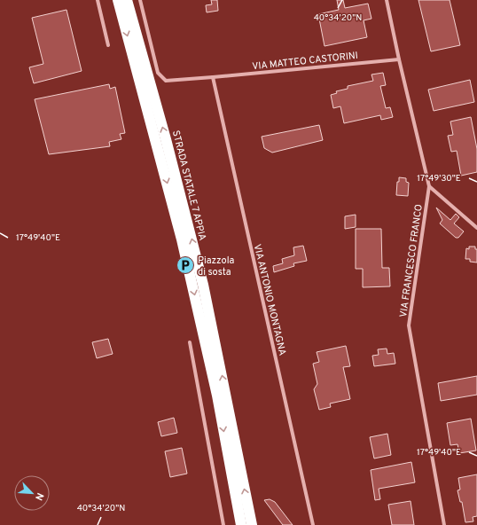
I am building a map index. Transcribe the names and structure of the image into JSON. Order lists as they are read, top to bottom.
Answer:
{
  "streets": {
    "highway": ["STRADA STATALE 7 APPIA"],
    "street": ["VIA MATTEO CASTORINI", "VIA FRANCESCO FRANCO", "VIA ANTONIO MONTAGNA"]
  },
  "crossings": [
    ["VIA MATTEO CASTORINI", "VIA FRANCESCO FRANCO"],
    ["VIA MATTEO CASTORINI", "VIA ANTONIO MONTAGNA"]
  ],
  "places": {
    "parking": ["Piazzola di sosta"]
  },
  "north": "bottom right",
  "coordinates": ["40°34'20\"N", "17°49'30\"E", "17°49'40\"E"]
}
